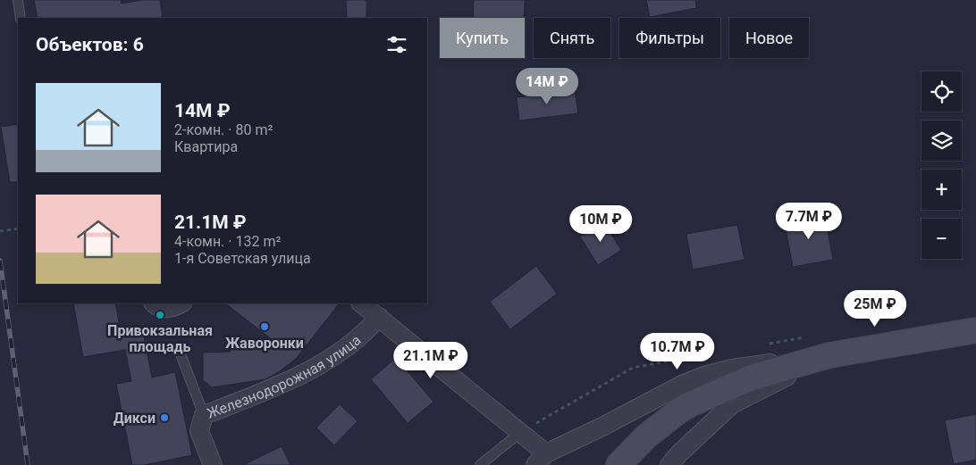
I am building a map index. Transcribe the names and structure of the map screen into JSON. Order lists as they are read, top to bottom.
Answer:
{
  "streets": {
    "street": ["Железнодорожная улица"]
  },
  "places": ["Привокзальная площадь", "Жаворонки", "Дикси"],
  "page": {
    "chip": [
      "Купить",
      "Снять",
      "Фильтры",
      "Новое"
    ],
    "heading": "Объектов: 6",
    "price": [
      "14M ₽",
      "7.7M ₽",
      "10M ₽",
      "25M ₽",
      "10.7M ₽",
      "21.1M ₽"
    ],
    "map_buttons": ["+", "−"],
    "list": [
      {
        "name": "14M ₽",
        "note": "2-комн. · 80 m² · Квартира"
      },
      {
        "name": "21.1M ₽",
        "note": "4-комн. · 132 m² · 1-я Советская улица"
      }
    ]
  }
}
